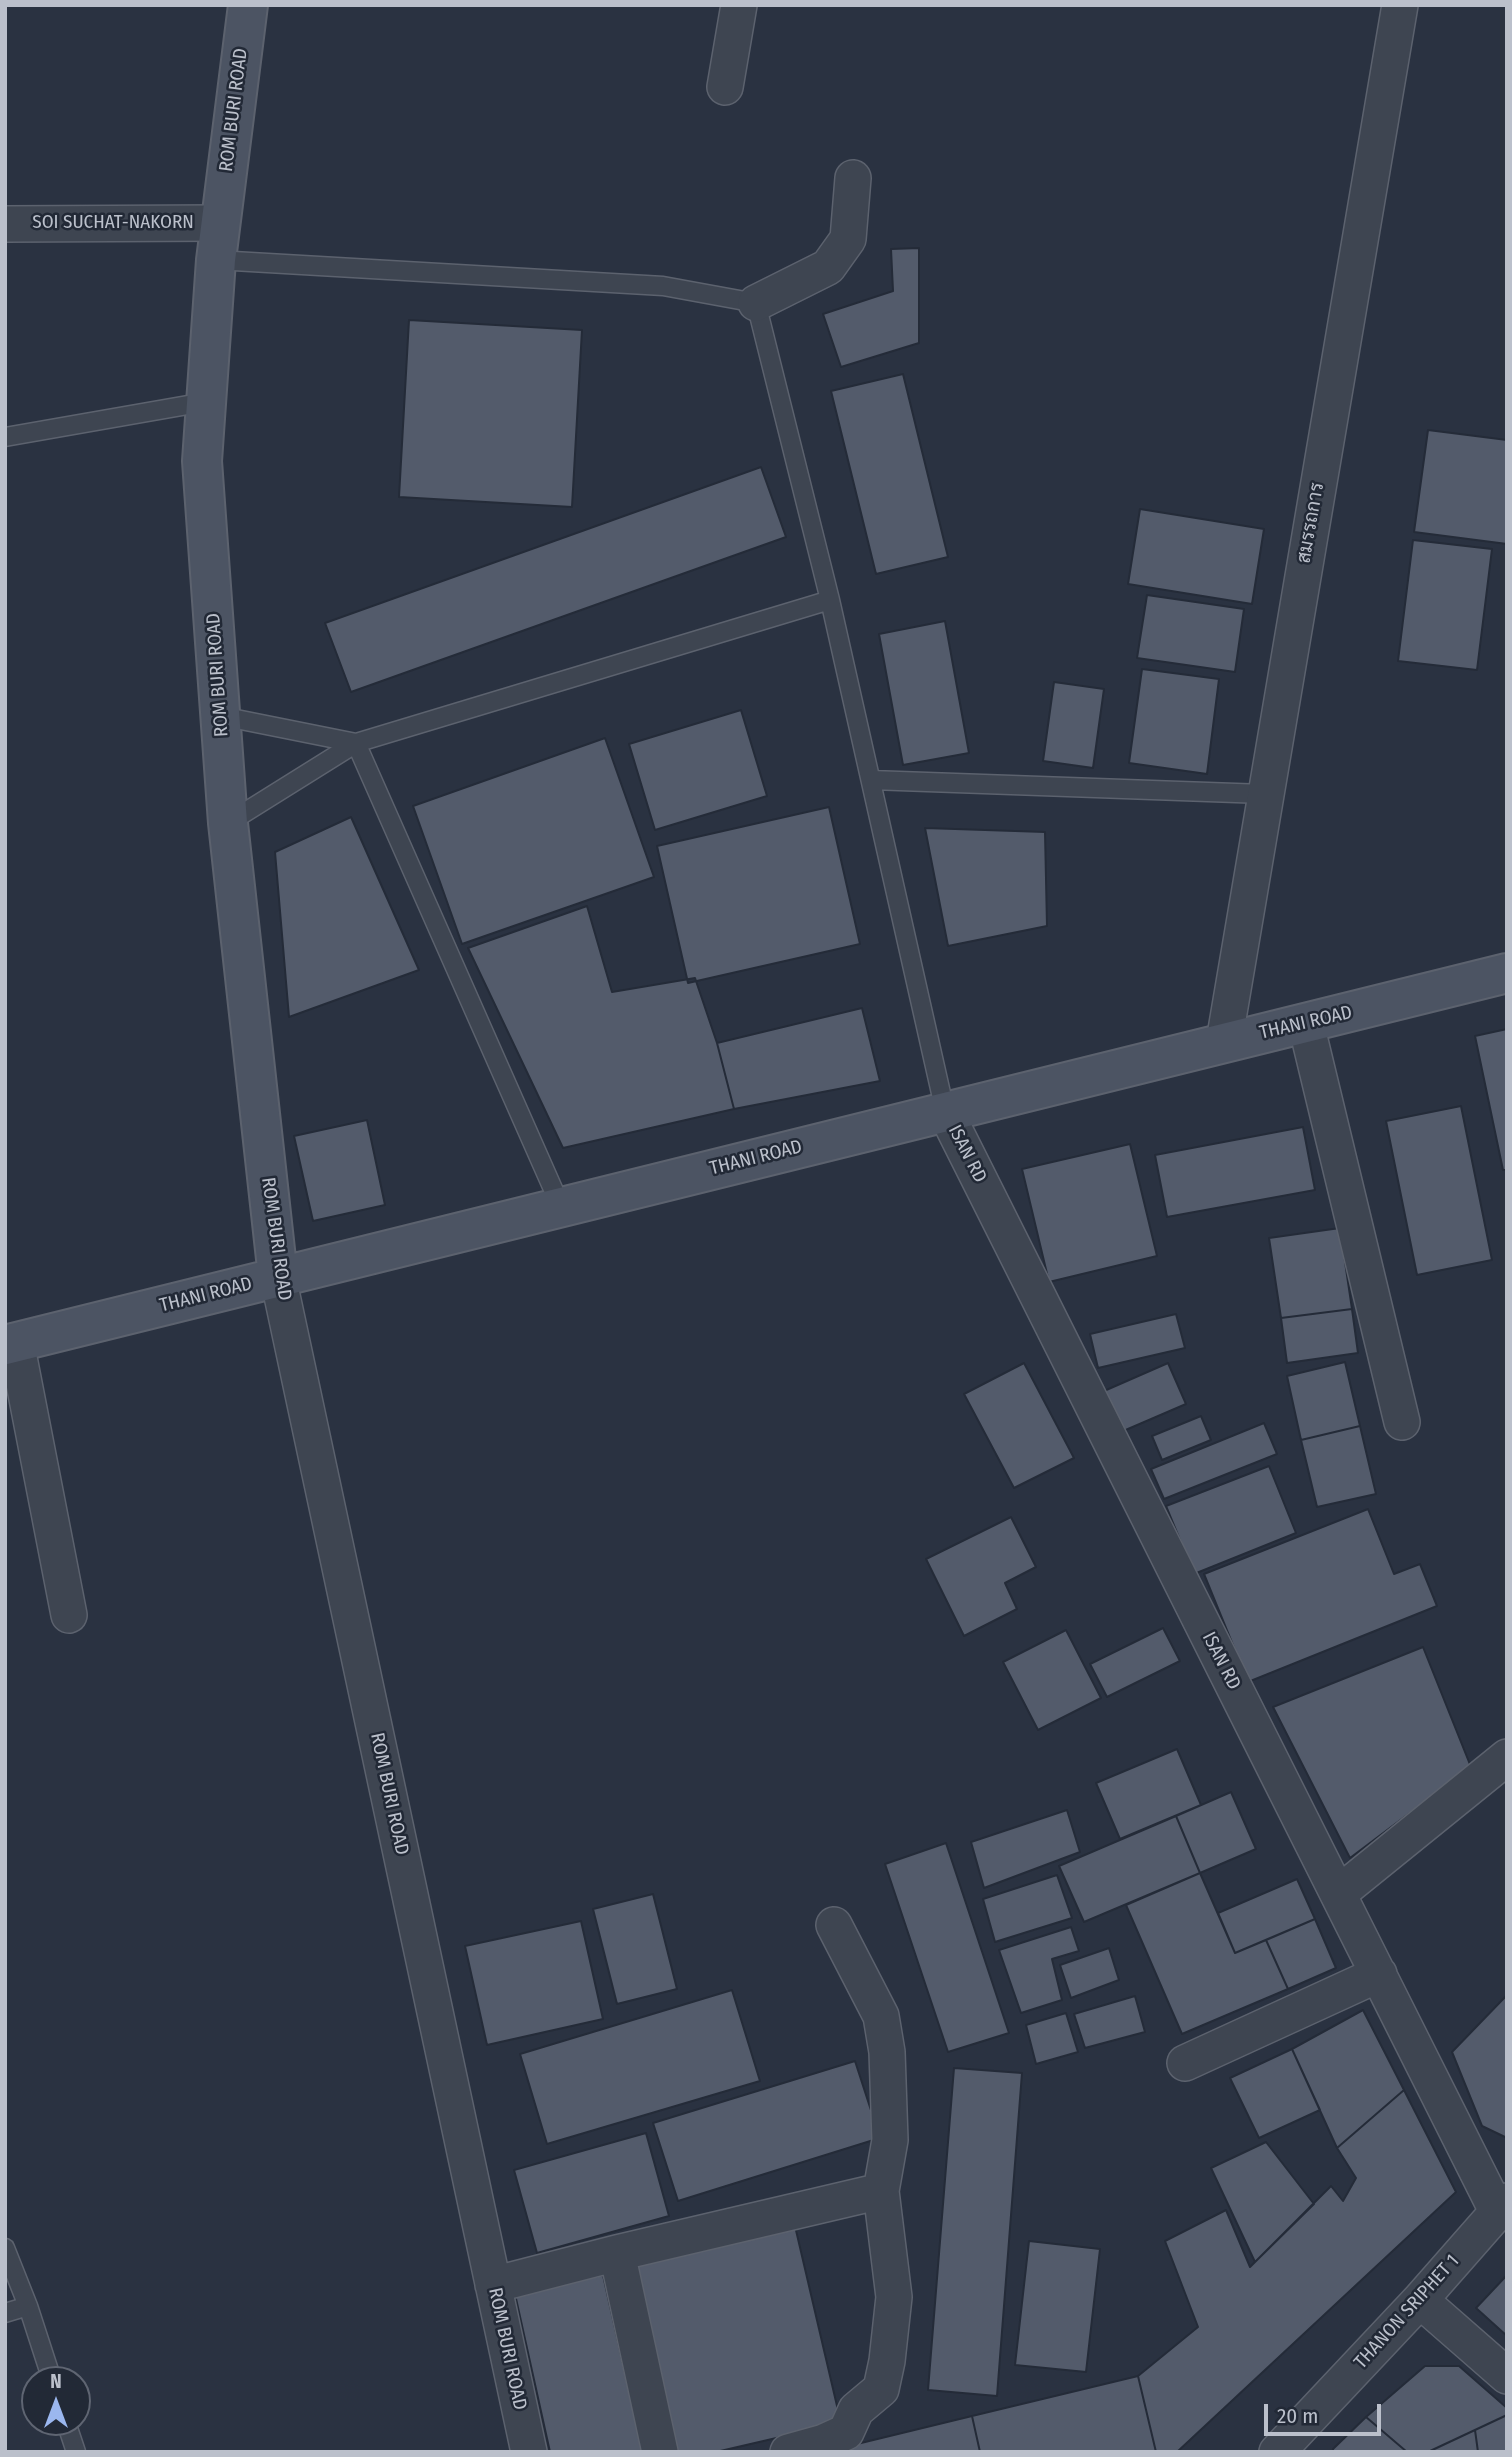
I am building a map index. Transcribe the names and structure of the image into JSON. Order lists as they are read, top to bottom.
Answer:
{
  "streets": {
    "street": [
      "ROM BURI ROAD",
      "SOI SUCHAT-NAKORN",
      "สมรรถการ",
      "THANI ROAD",
      "ISAN RD",
      "THANON SRIPHET 1"
    ]
  },
  "crossings": [
    ["ROM BURI ROAD", "SOI SUCHAT-NAKORN"],
    ["ROM BURI ROAD", "THANI ROAD"],
    ["สมรรถการ", "THANI ROAD"],
    ["THANI ROAD", "ISAN RD"],
    ["ISAN RD", "THANON SRIPHET 1"]
  ],
  "scale_bar": "20 m",
  "north": "top"
}
